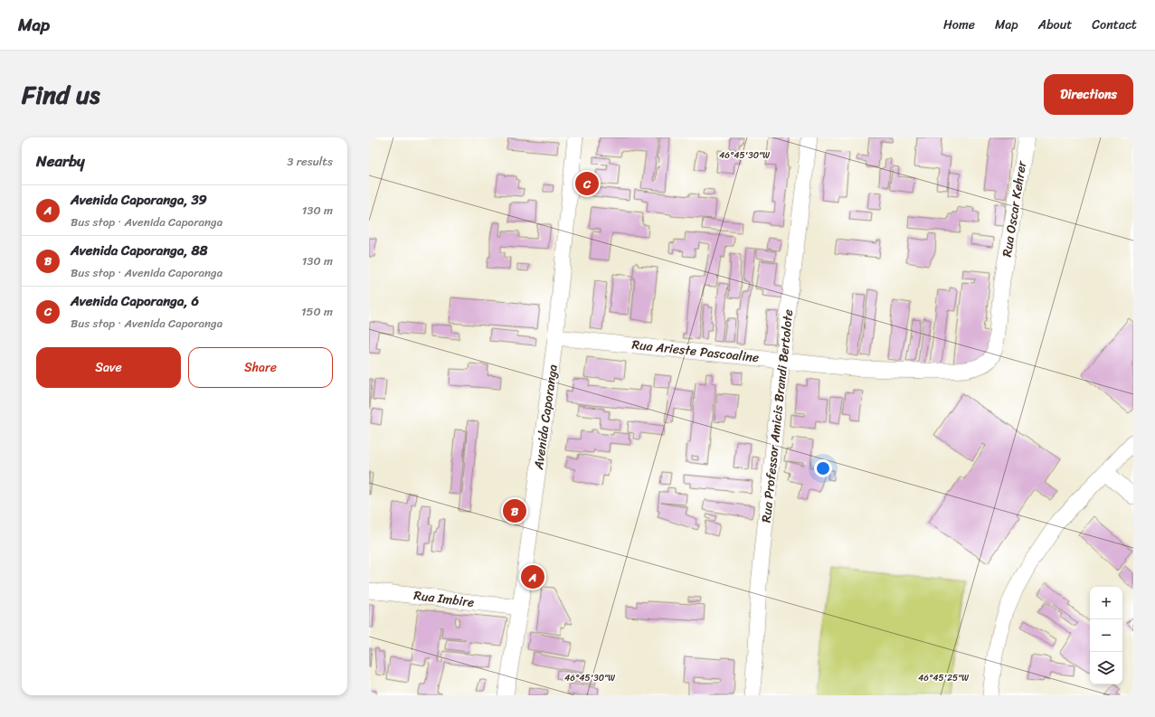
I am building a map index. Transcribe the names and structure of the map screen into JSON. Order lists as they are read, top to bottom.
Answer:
{
  "streets": {
    "street": [
      "Rua Oscar Kehrer",
      "Rua Arieste Pascoaline",
      "Rua Professor Amicis Brandi Bertolote",
      "Avenida Caporanga",
      "Rua Imbire"
    ]
  },
  "crossings": [
    ["Rua Oscar Kehrer", "Rua Arieste Pascoaline"],
    ["Rua Arieste Pascoaline", "Rua Professor Amicis Brandi Bertolote"],
    ["Rua Arieste Pascoaline", "Avenida Caporanga"],
    ["Avenida Caporanga", "Rua Imbire"]
  ],
  "page": {
    "header": "Map",
    "nav": [
      "Home",
      "Map",
      "About",
      "Contact"
    ],
    "title": "Find us",
    "buttons": [
      "Directions",
      ["Save", "Share"]
    ],
    "heading": ["Nearby", "3 results"],
    "pins": ["C", "B", "A"],
    "list": [
      {
        "mark": "A",
        "name": "Avenida Caporanga, 39",
        "note": "Bus stop · Avenida Caporanga",
        "value": "130 m"
      },
      {
        "mark": "B",
        "name": "Avenida Caporanga, 88",
        "note": "Bus stop · Avenida Caporanga",
        "value": "130 m"
      },
      {
        "mark": "C",
        "name": "Avenida Caporanga, 6",
        "note": "Bus stop · Avenida Caporanga",
        "value": "150 m"
      }
    ],
    "map_buttons": ["+", "−"]
  },
  "coordinates": ["46°45'30\"W", "46°45'25\"W"]
}
